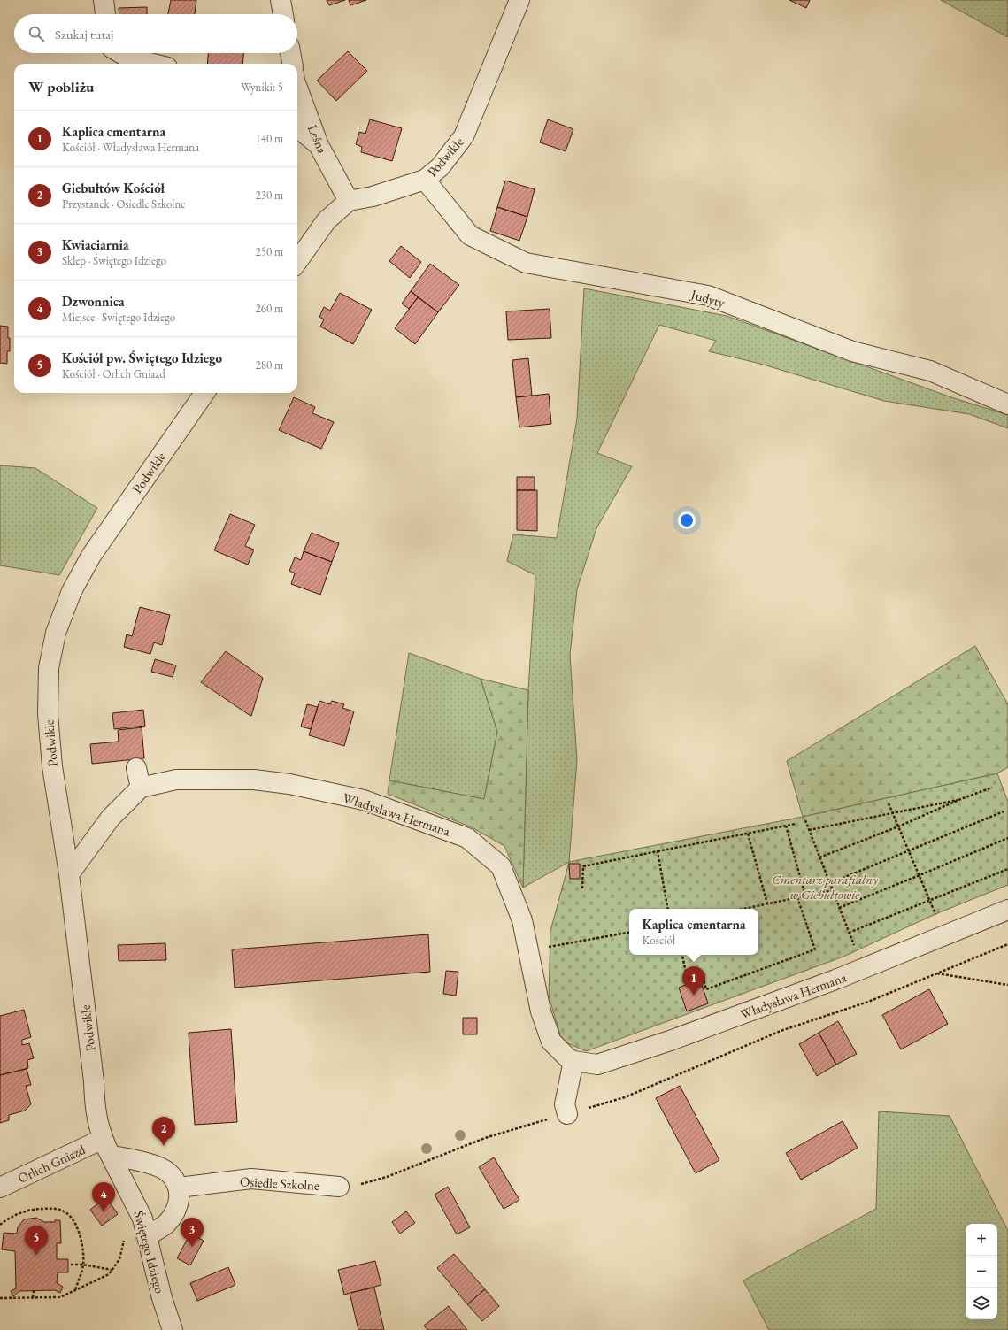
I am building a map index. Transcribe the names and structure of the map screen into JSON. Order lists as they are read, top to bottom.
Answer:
{
  "streets": {
    "street": [
      "Leśna",
      "Podwikle",
      "Judyty",
      "Władysława Hermana",
      "Orlich Gniazd",
      "Osiedle Szkolne",
      "Świętego Idziego"
    ]
  },
  "crossings": [
    ["Leśna", "Podwikle"],
    ["Podwikle", "Judyty"],
    ["Podwikle", "Orlich Gniazd"],
    ["Podwikle", "Świętego Idziego"],
    ["Orlich Gniazd", "Świętego Idziego"]
  ],
  "parks": ["Cmentarz parafialny w Giebułtowie"],
  "page": {
    "search": "Szukaj tutaj",
    "heading": ["W pobliżu", "Wyniki: 5"],
    "list": [
      {
        "mark": "1",
        "name": "Kaplica cmentarna",
        "note": "Kościół · Władysława Hermana",
        "value": "140 m"
      },
      {
        "mark": "2",
        "name": "Giebułtów Kościół",
        "note": "Przystanek · Osiedle Szkolne",
        "value": "230 m"
      },
      {
        "mark": "3",
        "name": "Kwiaciarnia",
        "note": "Sklep · Świętego Idziego",
        "value": "250 m"
      },
      {
        "mark": "4",
        "name": "Dzwonnica",
        "note": "Miejsce · Świętego Idziego",
        "value": "260 m"
      },
      {
        "mark": "5",
        "name": "Kościół pw. Świętego Idziego",
        "note": "Kościół · Orlich Gniazd",
        "value": "280 m"
      }
    ],
    "popup": ["Kaplica cmentarna", "Kościół"],
    "pins": [
      "1",
      "2",
      "4",
      "3",
      "5"
    ],
    "map_buttons": ["+", "−"]
  }
}
